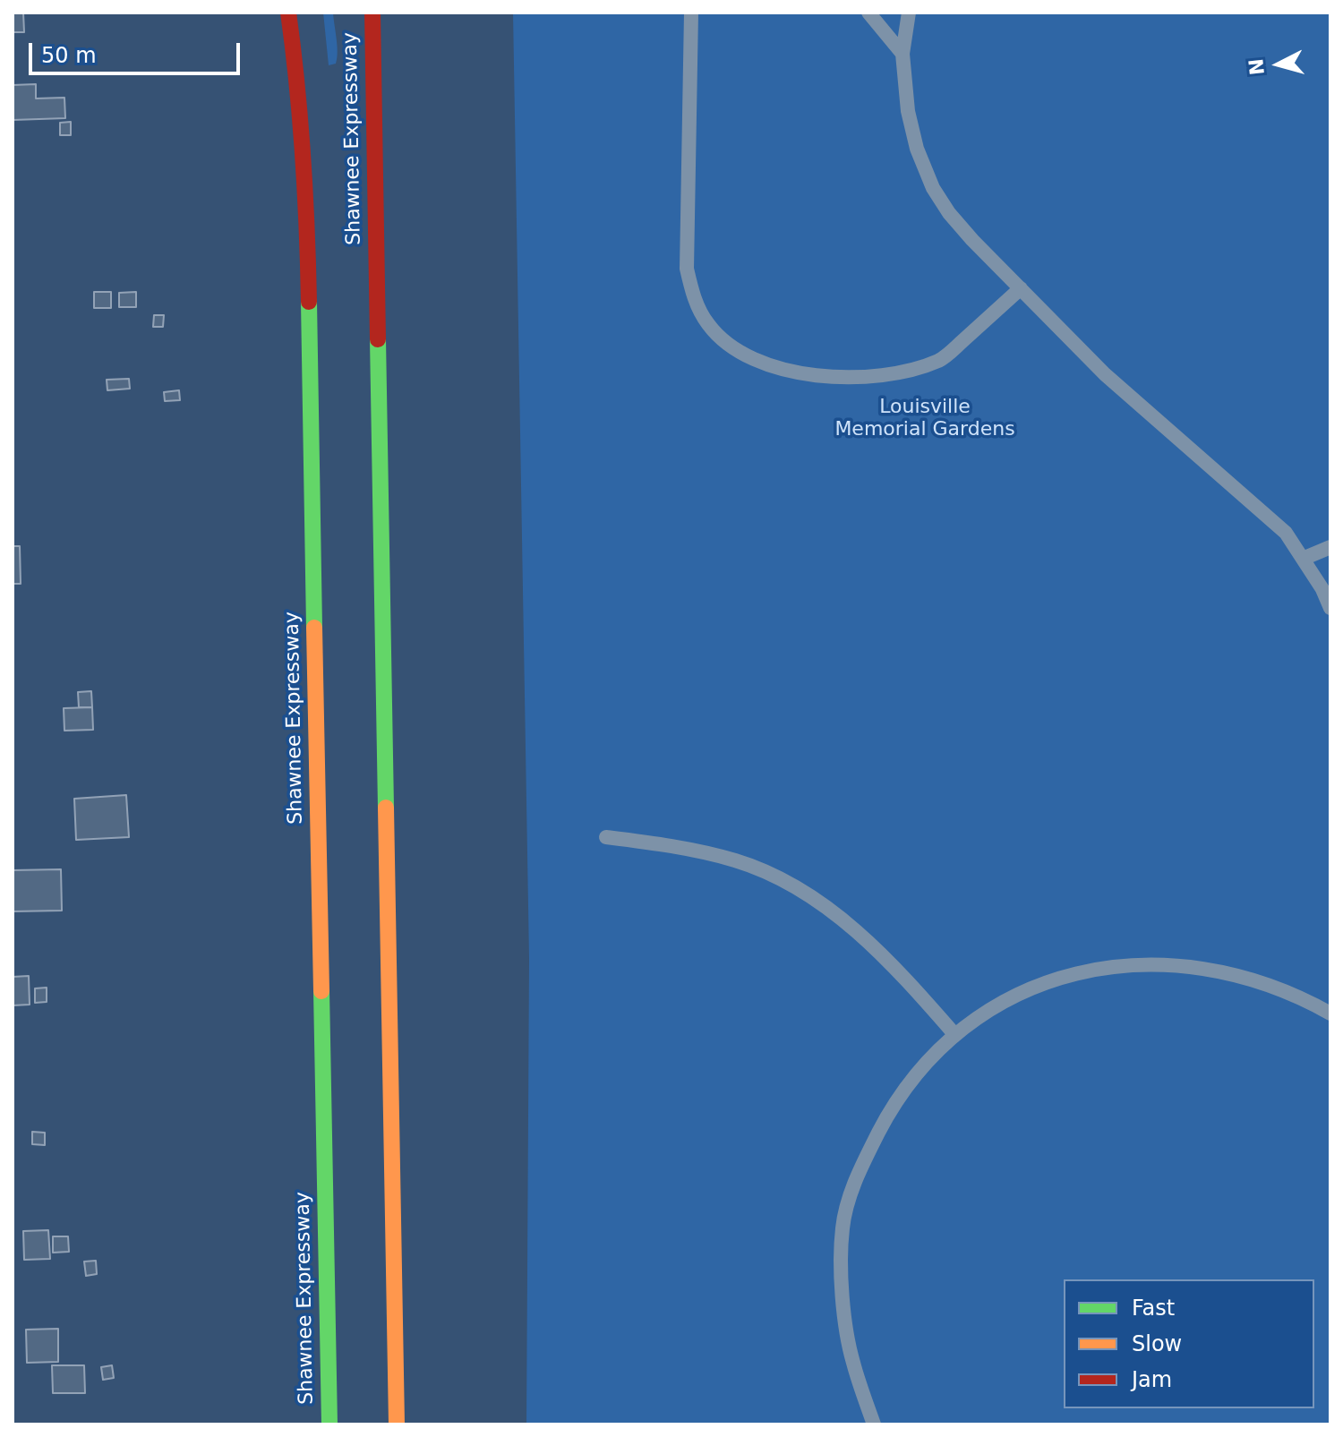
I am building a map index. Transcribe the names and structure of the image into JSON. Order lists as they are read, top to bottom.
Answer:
{
  "streets": {
    "highway": ["Shawnee Expressway"]
  },
  "parks": ["Louisville Memorial Gardens"],
  "legend": ["Fast", "Slow", "Jam"],
  "scale_bar": "50 m",
  "north": "left"
}
